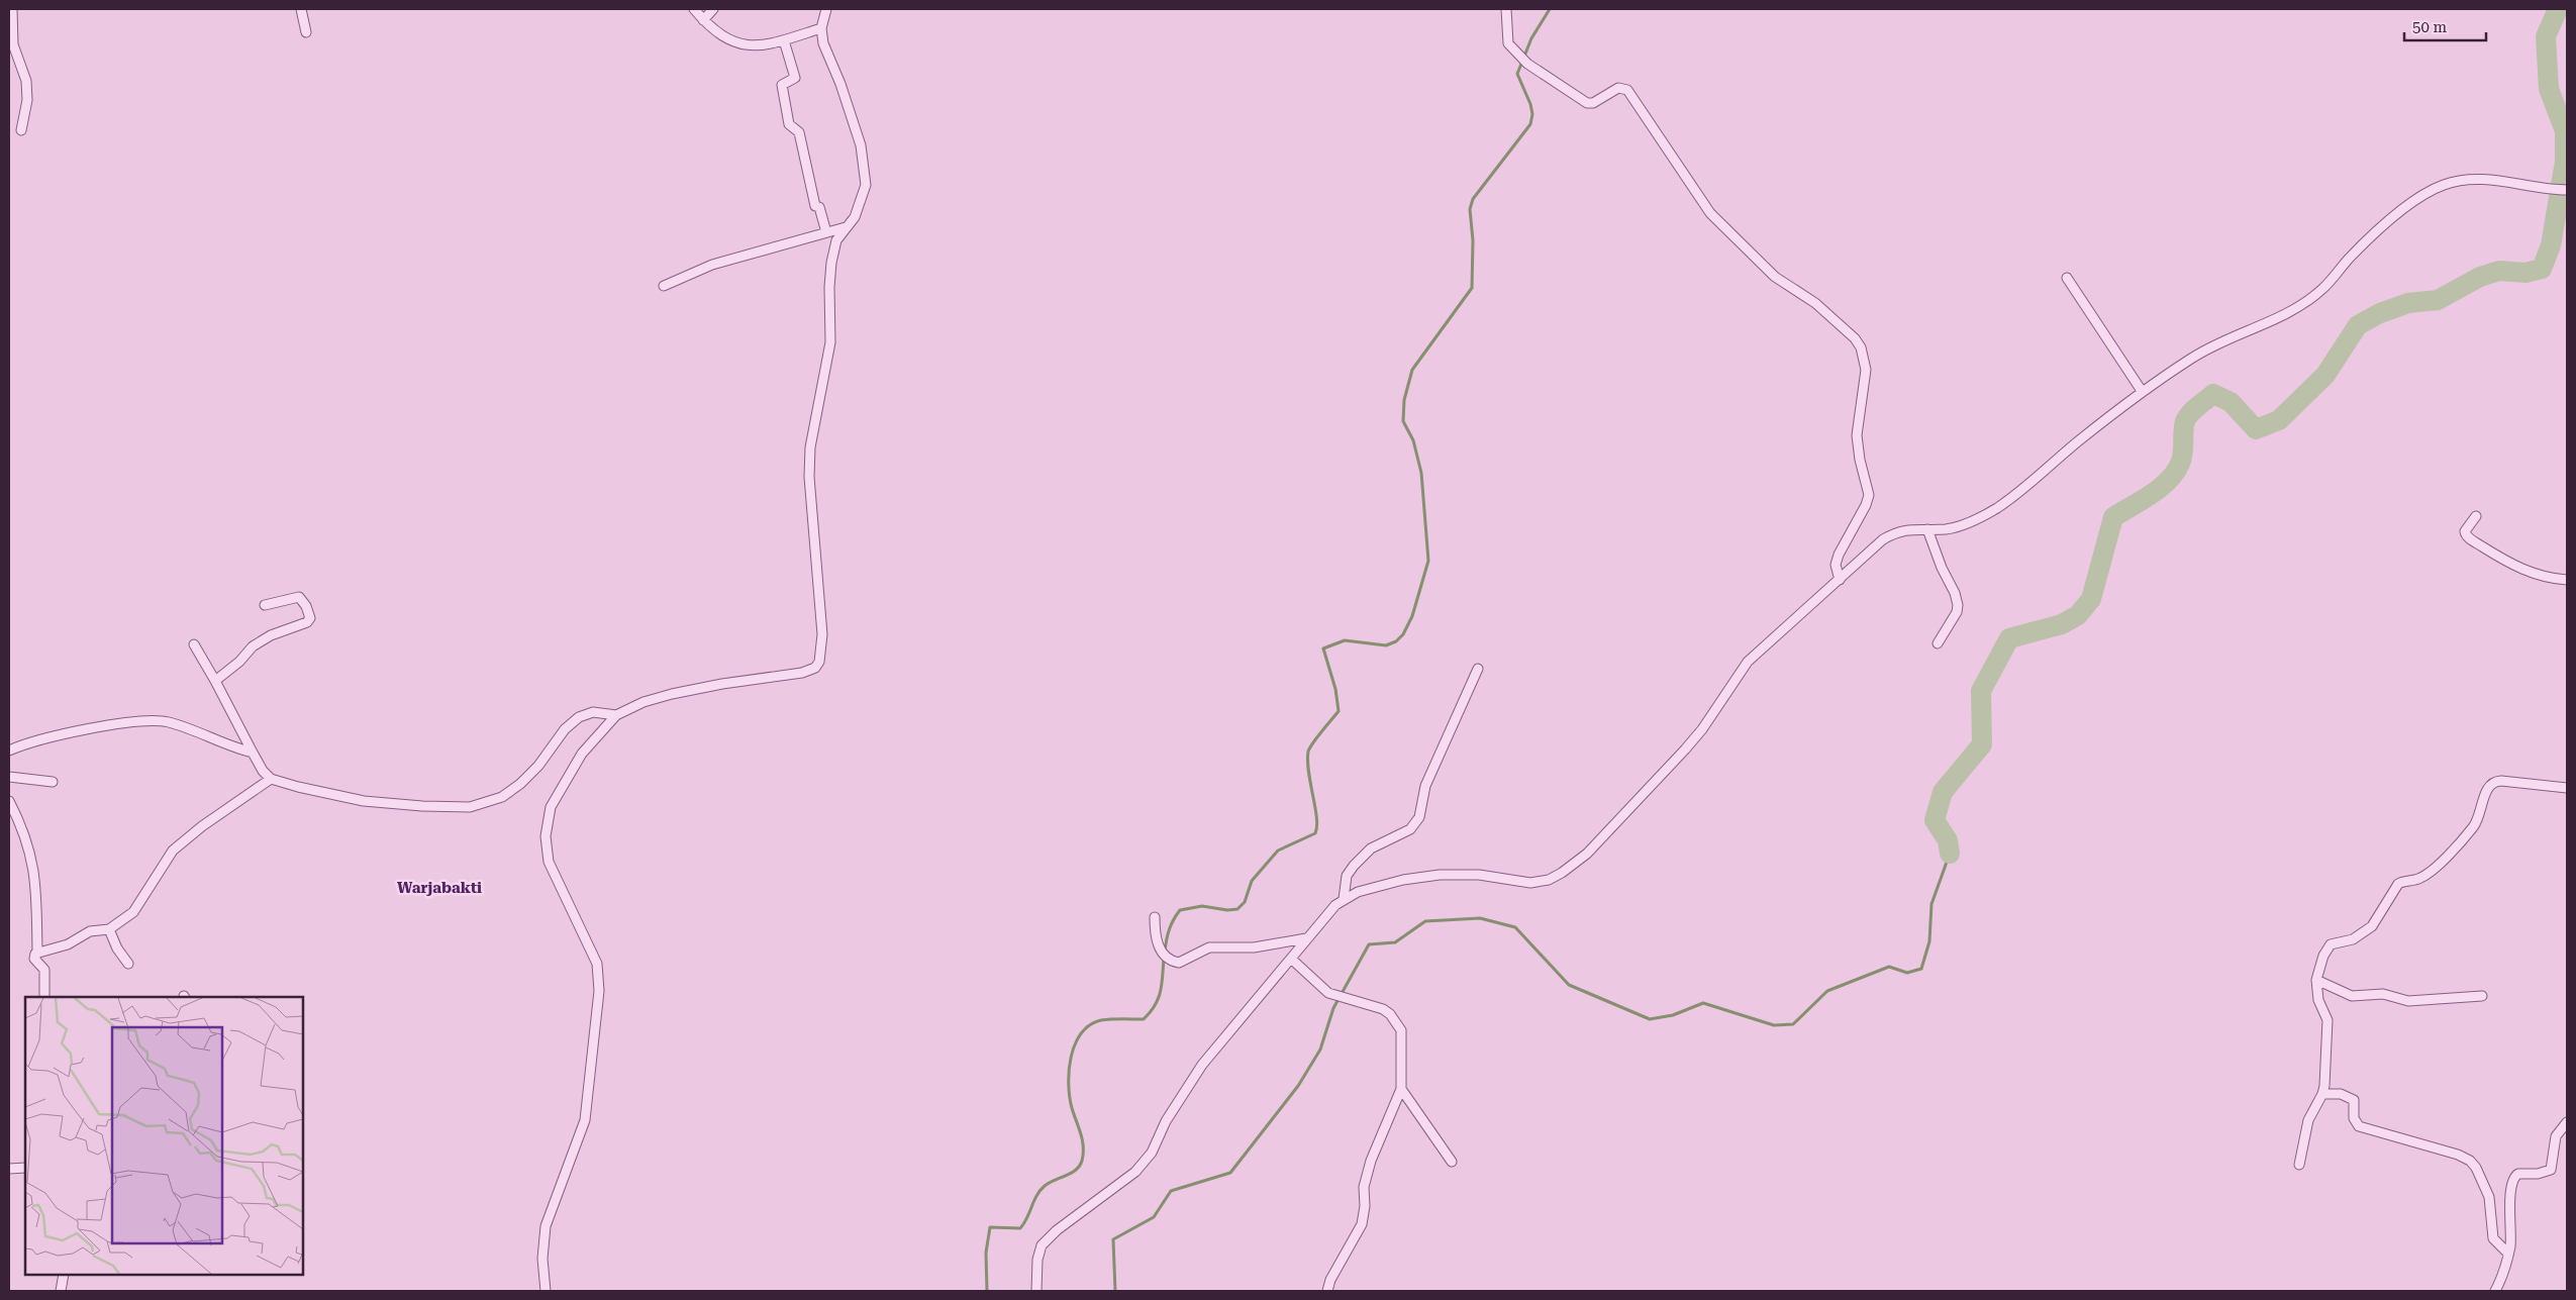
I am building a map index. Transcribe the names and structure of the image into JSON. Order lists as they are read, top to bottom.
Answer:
{
  "districts": ["Warjabakti"],
  "scale_bar": "50 m"
}
